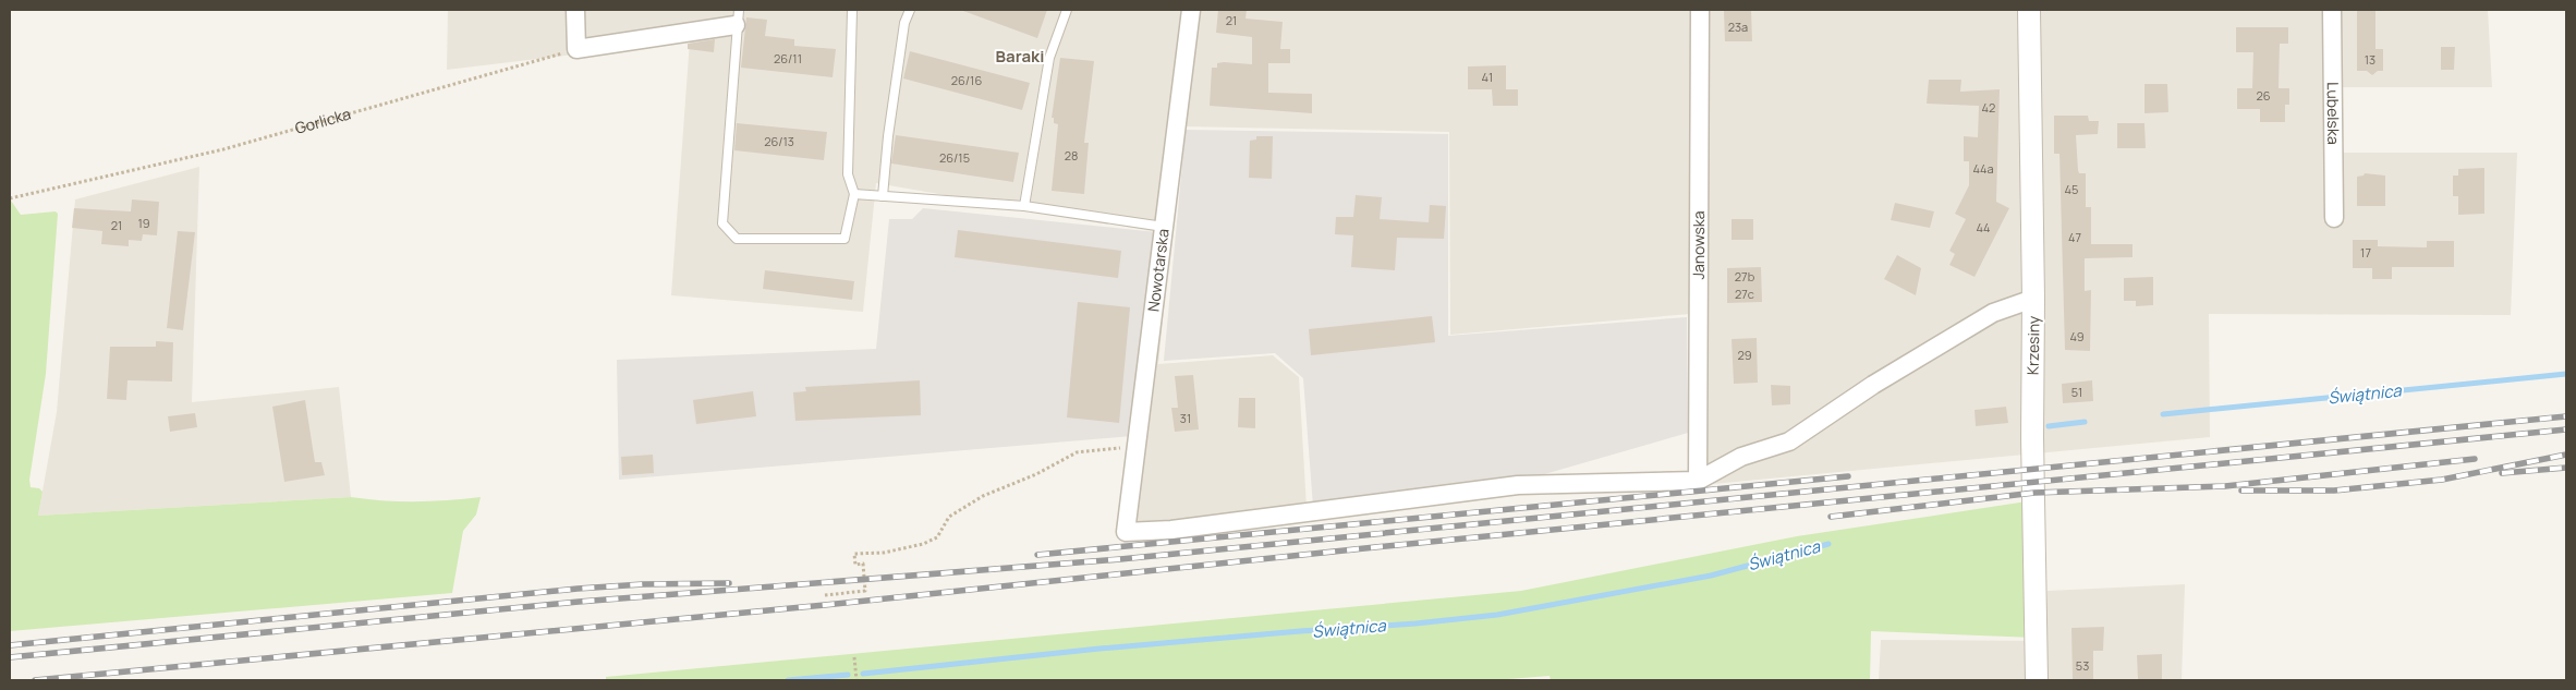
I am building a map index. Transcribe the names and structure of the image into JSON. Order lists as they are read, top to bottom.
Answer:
{
  "streets": {
    "street": [
      "Lubelska",
      "Janowska",
      "Nowotarska",
      "Krzesiny"
    ],
    "path": ["Gorlicka"]
  },
  "crossings": [
    ["Janowska", "Nowotarska"]
  ],
  "districts": ["Baraki"],
  "water": ["Świątnica"],
  "house_numbers": [
    "21",
    "23a",
    "26/11",
    "13",
    "41",
    "26/16",
    "26",
    "42",
    "26/13",
    "28",
    "26/15",
    "44a",
    "45",
    "19",
    "21",
    "44",
    "47",
    "17",
    "27b",
    "27c",
    "49",
    "29",
    "51",
    "31",
    "53"
  ]
}
